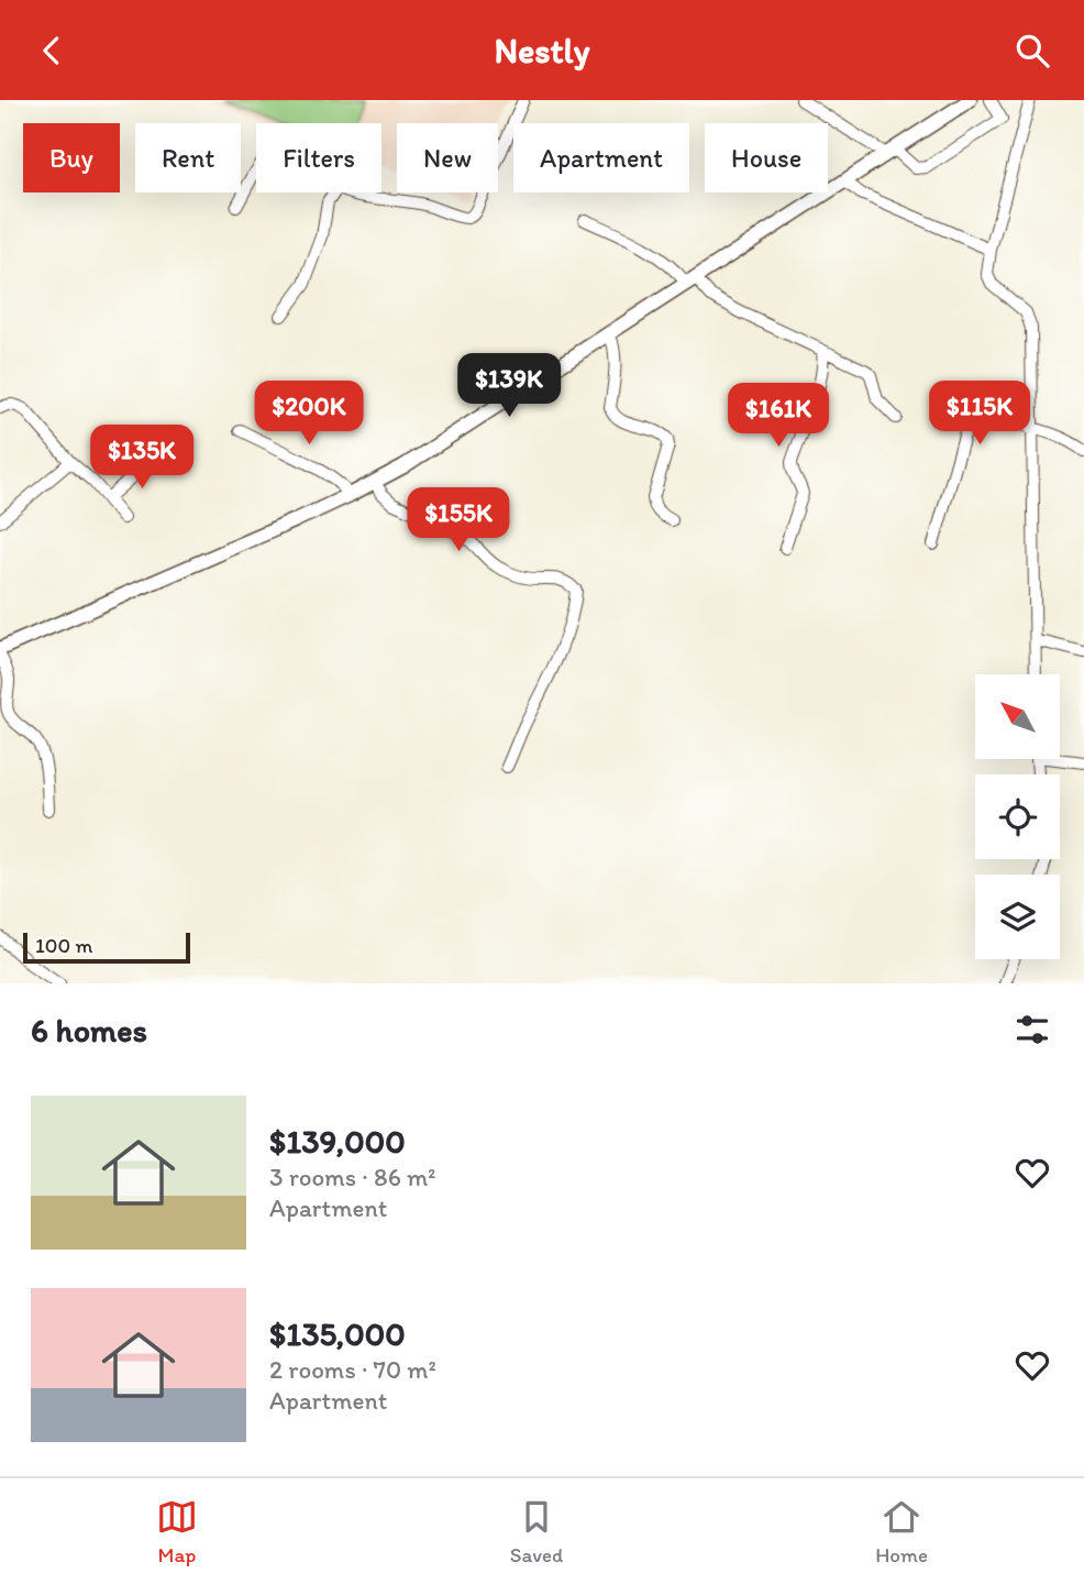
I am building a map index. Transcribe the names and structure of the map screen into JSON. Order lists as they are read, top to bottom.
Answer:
{
  "scale_bar": "100 m",
  "north": "top left",
  "page": {
    "header": "Nestly",
    "chip": [
      "Buy",
      "Rent",
      "Filters",
      "New",
      "Apartment",
      "House"
    ],
    "price": [
      "$139K",
      "$200K",
      "$115K",
      "$161K",
      "$135K",
      "$155K"
    ],
    "scale": "100 m",
    "heading": "6 homes",
    "list": [
      {
        "name": "$139,000",
        "note": "3 rooms · 86 m² · Apartment"
      },
      {
        "name": "$135,000",
        "note": "2 rooms · 70 m² · Apartment"
      }
    ],
    "tabs": ["Map", "Saved", "Home"]
  }
}
